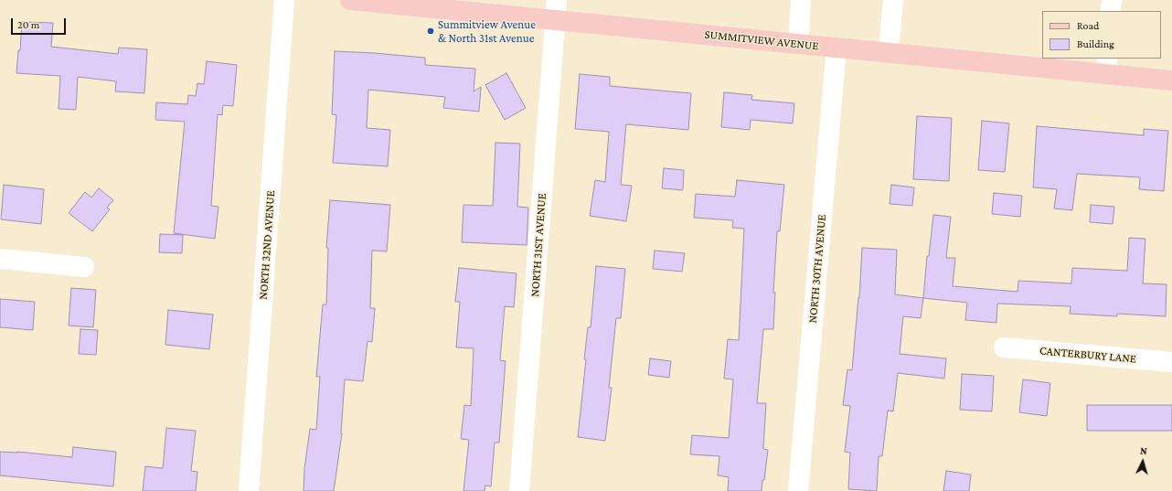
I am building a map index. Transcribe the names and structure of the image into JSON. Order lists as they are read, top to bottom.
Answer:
{
  "streets": {
    "main road": ["SUMMITVIEW AVENUE"],
    "street": [
      "NORTH 32ND AVENUE",
      "NORTH 31ST AVENUE",
      "NORTH 30TH AVENUE",
      "CANTERBURY LANE"
    ]
  },
  "crossings": [
    ["SUMMITVIEW AVENUE", "NORTH 31ST AVENUE"],
    ["SUMMITVIEW AVENUE", "NORTH 30TH AVENUE"]
  ],
  "places": ["Summitview Avenue & North 31st Avenue"],
  "legend": ["Road", "Building"],
  "scale_bar": "20 m",
  "north": "top"
}
